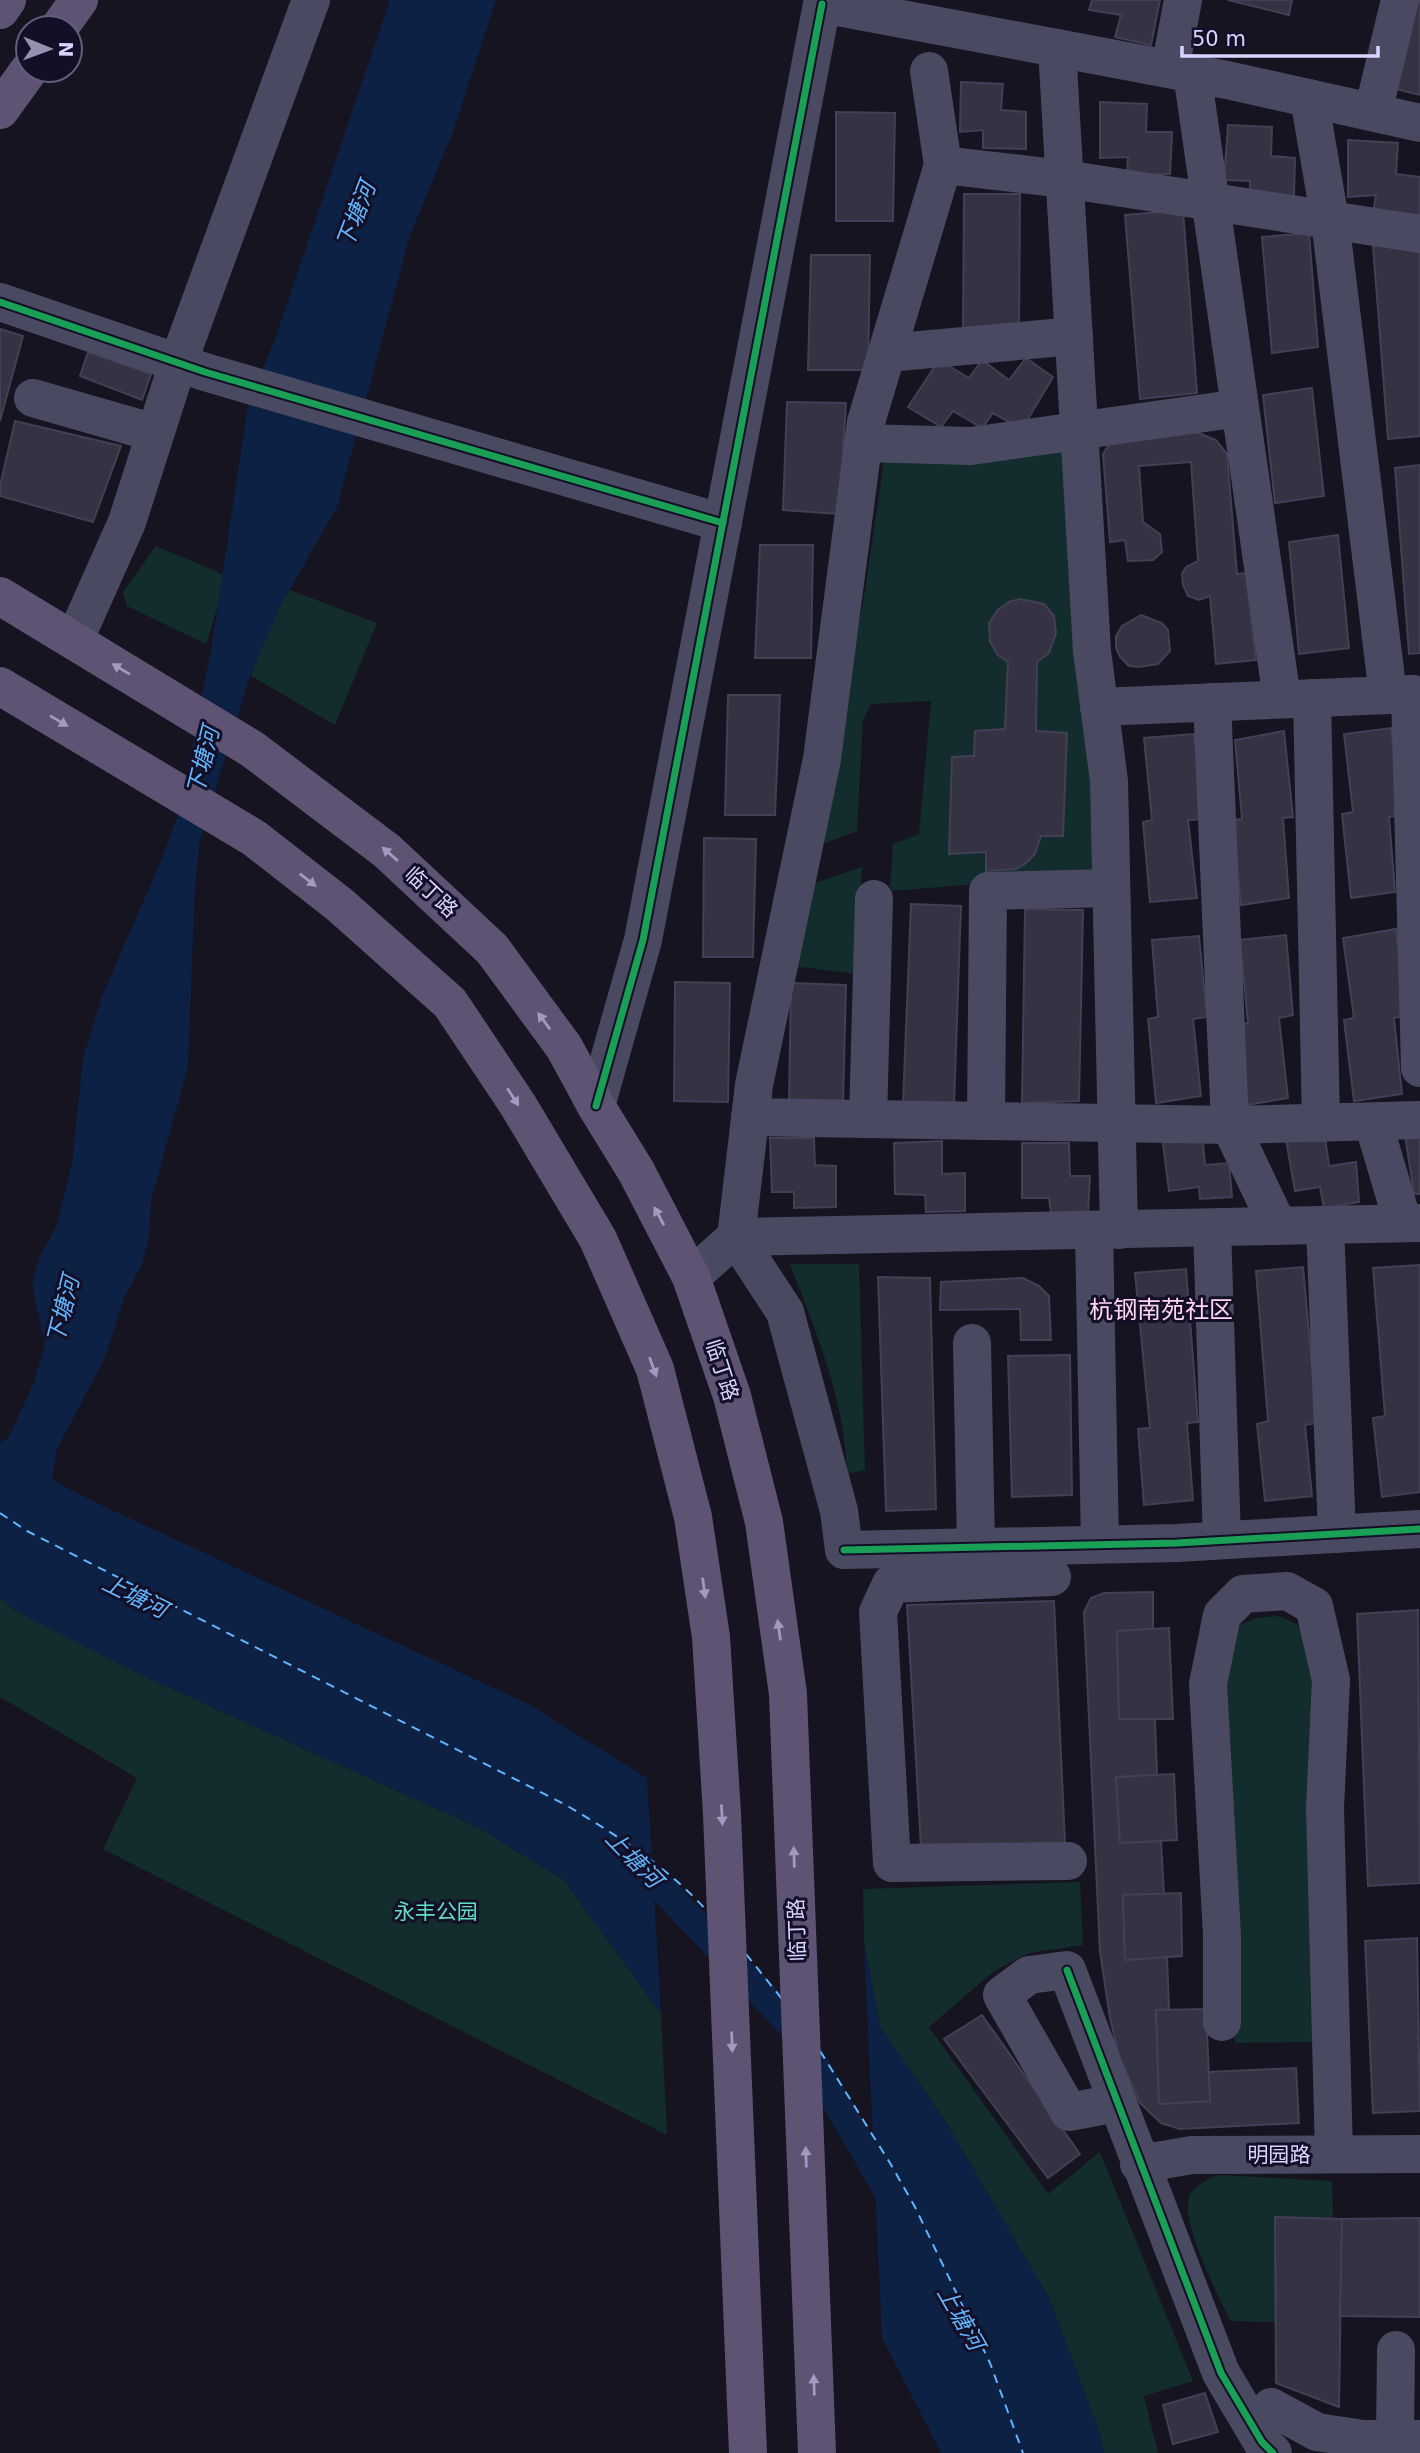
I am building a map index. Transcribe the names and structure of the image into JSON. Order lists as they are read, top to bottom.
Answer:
{
  "streets": {
    "main road": ["临丁路"],
    "street": ["明园路"]
  },
  "districts": ["杭钢南苑社区"],
  "water": ["下塘河", "上塘河"],
  "parks": ["永丰公园"],
  "scale_bar": "50 m",
  "north": "right"
}
